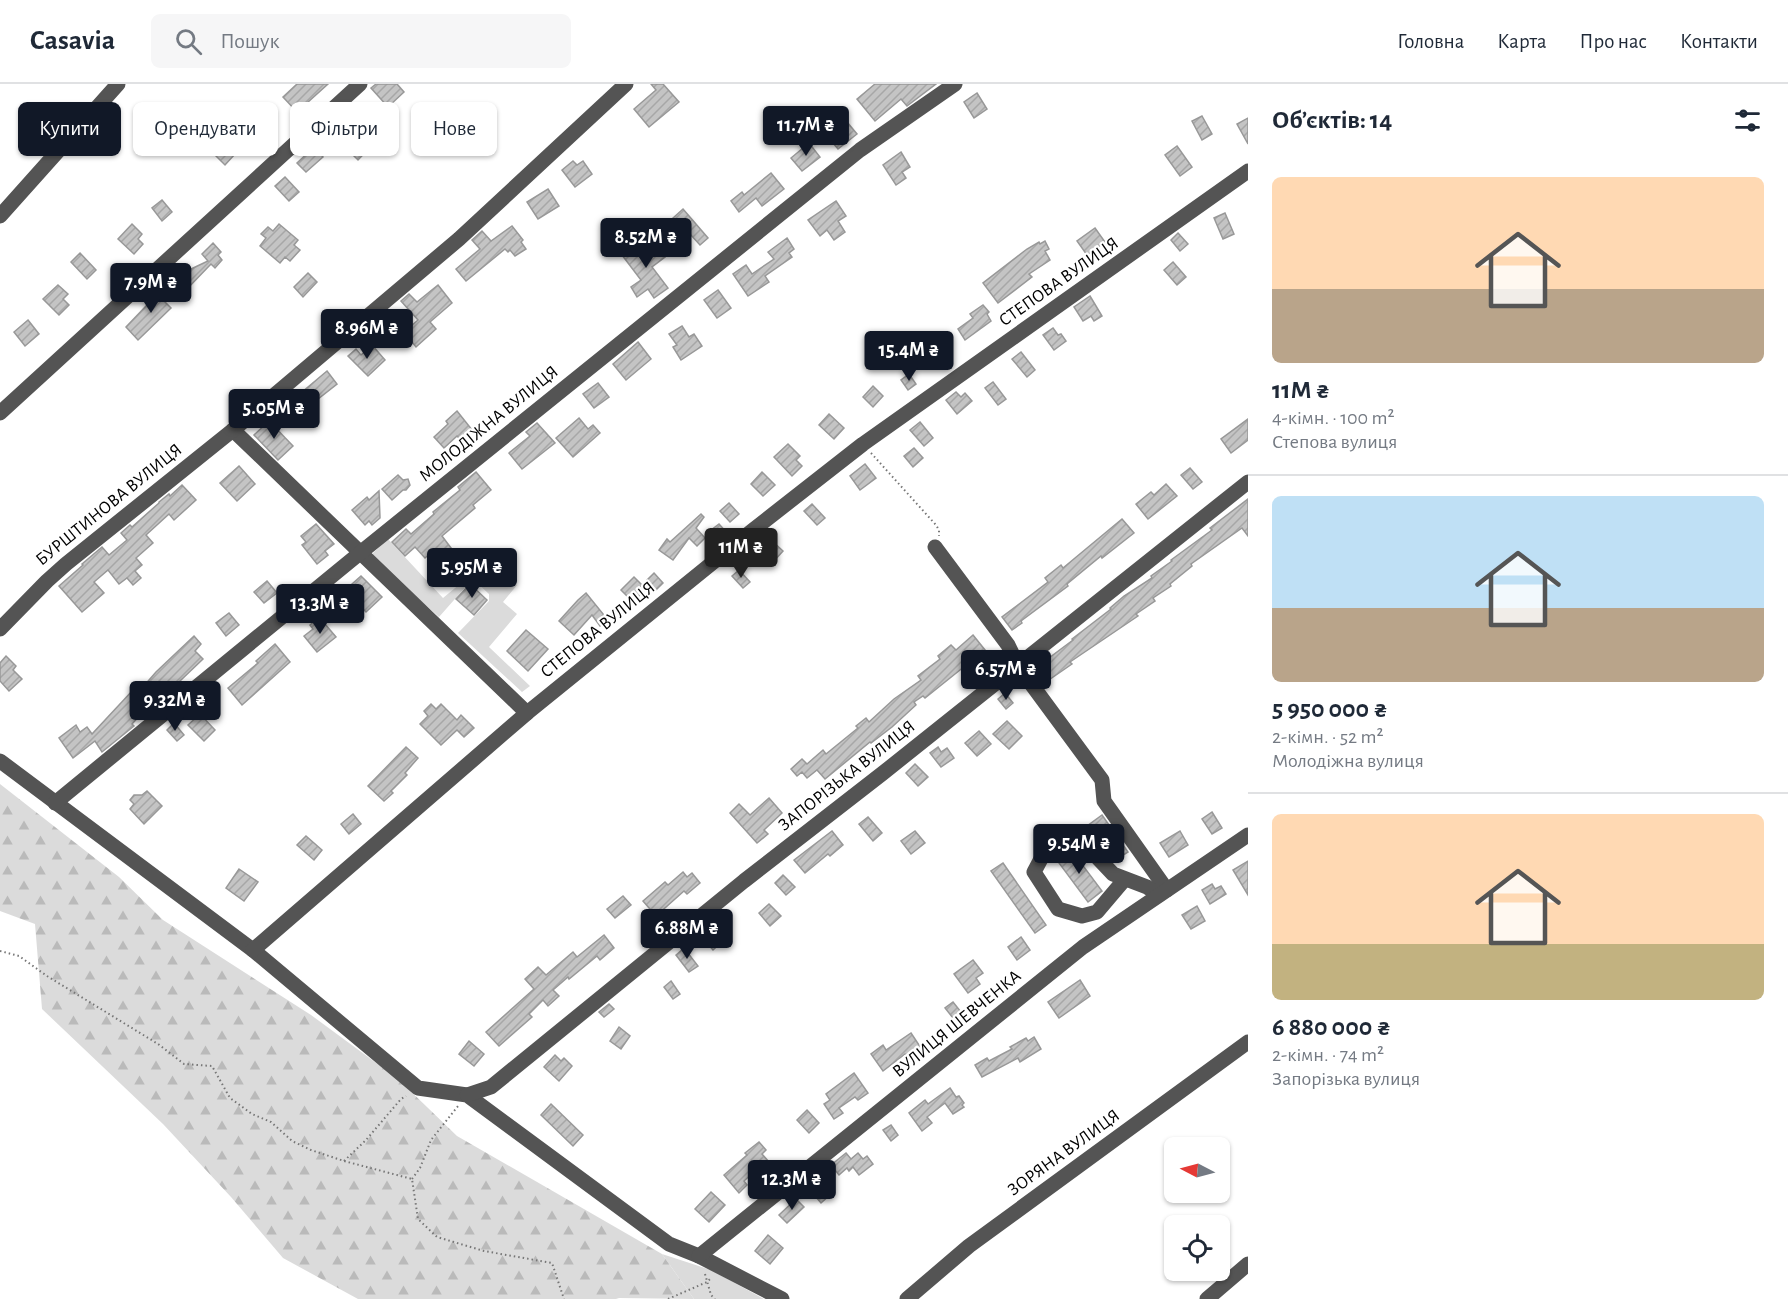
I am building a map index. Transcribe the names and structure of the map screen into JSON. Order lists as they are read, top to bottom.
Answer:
{
  "streets": {
    "street": [
      "СТЕПОВА ВУЛИЦЯ",
      "МОЛОДІЖНА ВУЛИЦЯ",
      "БУРШТИНОВА ВУЛИЦЯ",
      "ЗАПОРІЗЬКА ВУЛИЦЯ",
      "ВУЛИЦЯ ШЕВЧЕНКА",
      "ЗОРЯНА ВУЛИЦЯ"
    ]
  },
  "north": "left",
  "page": {
    "header": "Casavia",
    "search": "Пошук",
    "nav": [
      "Головна",
      "Карта",
      "Про нас",
      "Контакти"
    ],
    "heading": "Об’єктів: 14",
    "chip": [
      "Купити",
      "Орендувати",
      "Фільтри",
      "Нове"
    ],
    "price": [
      "11.7M ₴",
      "8.52M ₴",
      "7.9M ₴",
      "8.96M ₴",
      "15.4M ₴",
      "5.05M ₴",
      "11M ₴",
      "5.95M ₴",
      "13.3M ₴",
      "6.57M ₴",
      "9.32M ₴",
      "9.54M ₴",
      "6.88M ₴",
      "12.3M ₴"
    ],
    "list": [
      {
        "name": "11M ₴",
        "note": "4-кімн. · 100 m² · Степова вулиця"
      },
      {
        "name": "5 950 000 ₴",
        "note": "2-кімн. · 52 m² · Молодіжна вулиця"
      },
      {
        "name": "6 880 000 ₴",
        "note": "2-кімн. · 74 m² · Запорізька вулиця"
      }
    ]
  }
}
